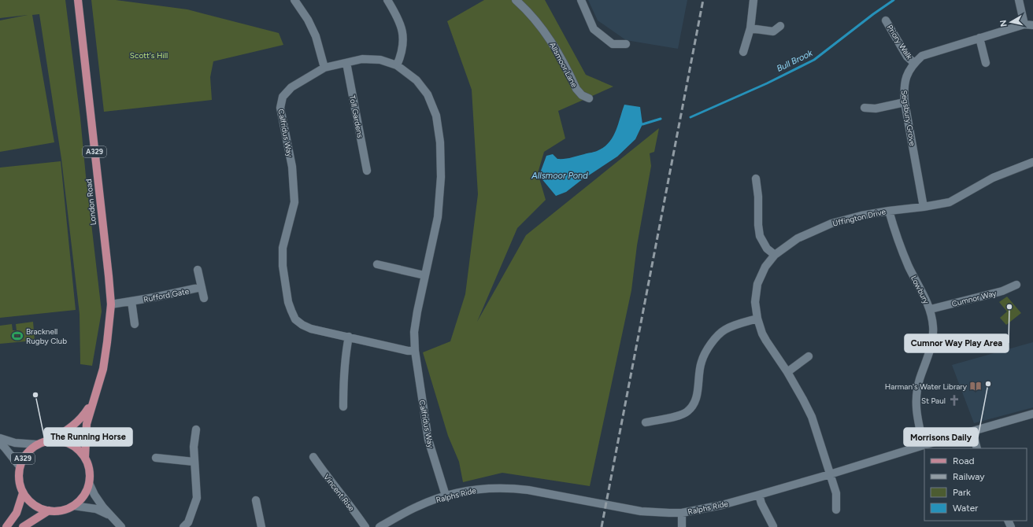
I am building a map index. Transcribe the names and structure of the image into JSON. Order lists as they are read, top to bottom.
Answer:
{
  "streets": {
    "main road": ["A329", "London Road"],
    "street": [
      "Priory Walk",
      "Allsmoor Lane",
      "Toll Gardens",
      "Segsbury Grove",
      "Calfridus Way",
      "Uffington Drive",
      "Lowbury",
      "Rufford Gate",
      "Cumnor Way",
      "Vincent Rise",
      "Ralphs Ride"
    ]
  },
  "crossings": [
    ["Priory Walk", "Segsbury Grove"],
    ["Toll Gardens", "Calfridus Way"],
    ["Segsbury Grove", "Uffington Drive"],
    ["Calfridus Way", "Ralphs Ride"],
    ["A329", "London Road"],
    ["London Road", "Rufford Gate"],
    ["Uffington Drive", "Lowbury"],
    ["Uffington Drive", "Ralphs Ride"],
    ["Lowbury", "Cumnor Way"],
    ["Lowbury", "Ralphs Ride"]
  ],
  "water": ["Bull Brook", "Allsmoor Pond"],
  "parks": ["Scott's Hill"],
  "places": {
    "other": ["Cumnor Way Play Area", "Morrisons Daily", "The Running Horse"],
    "sports": ["Bracknell Rugby Club"],
    "library": ["Harman's Water Library"],
    "church": ["St Paul"]
  },
  "legend": [
    "Road",
    "Railway",
    "Park",
    "Water"
  ],
  "north": "left"
}
